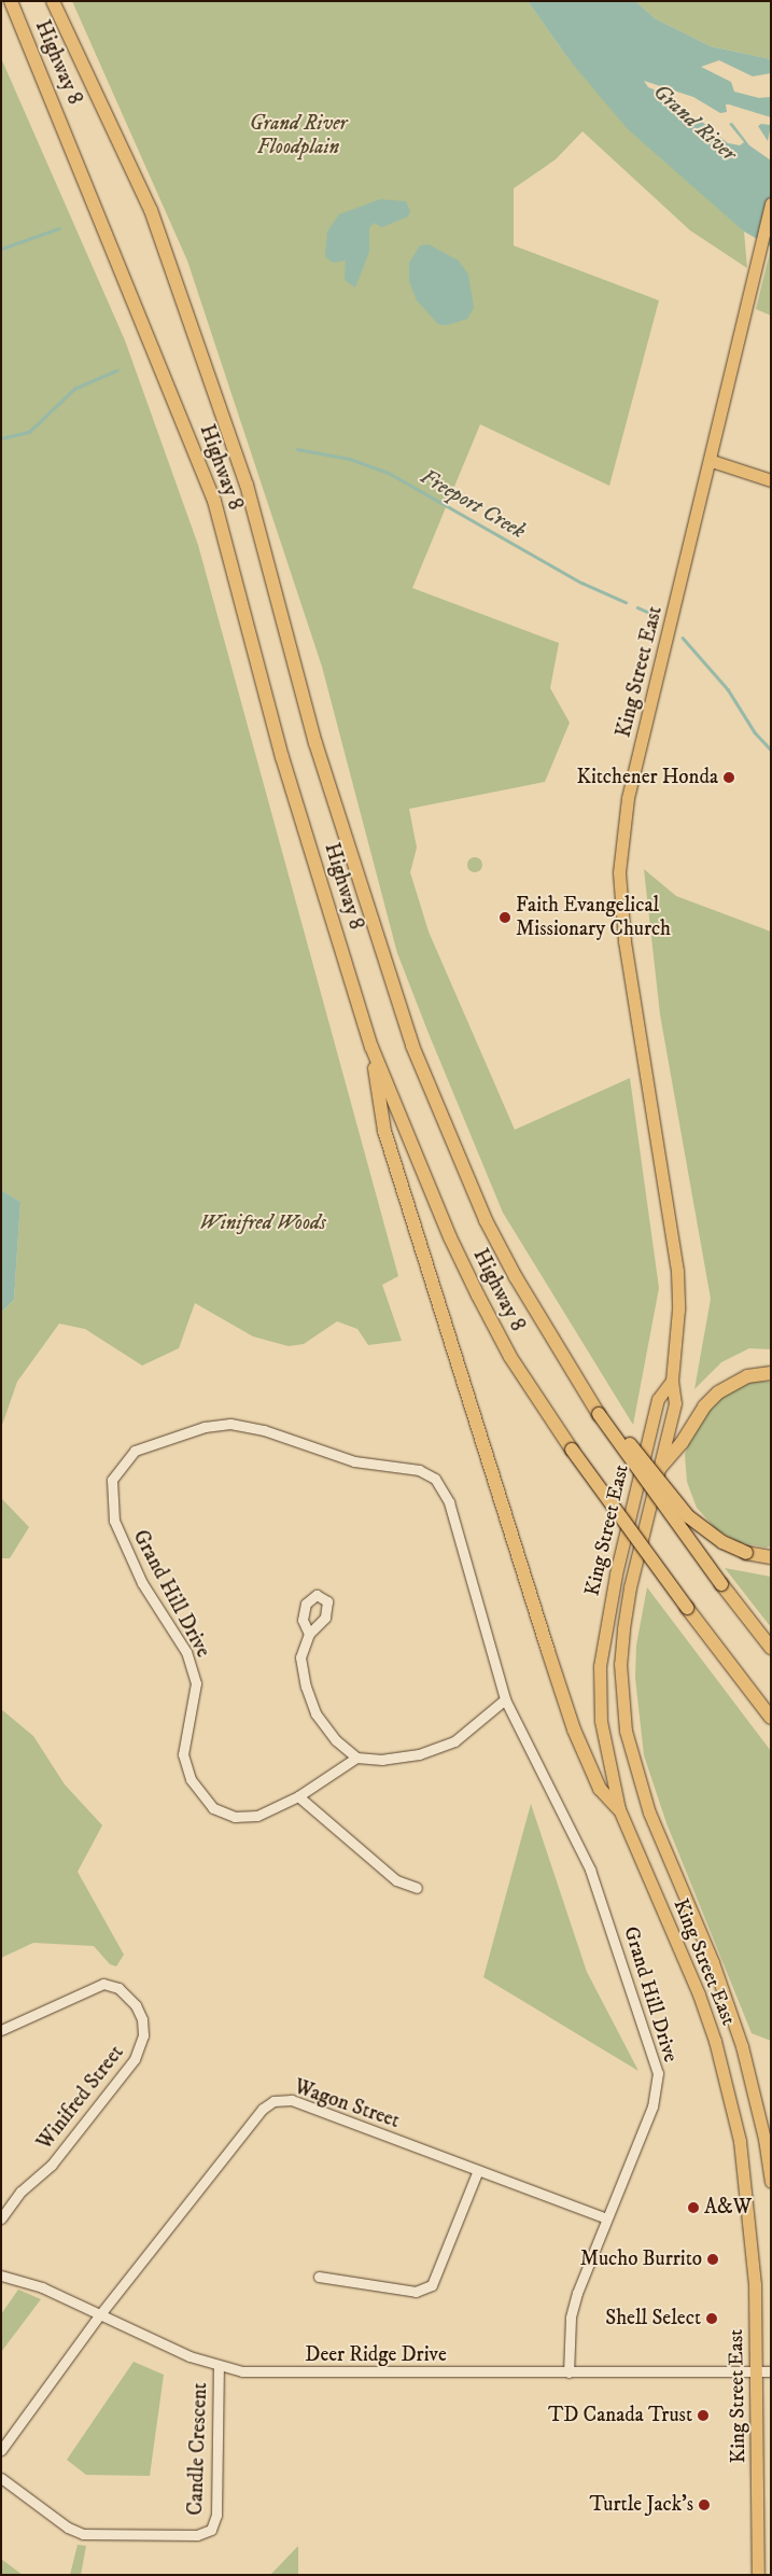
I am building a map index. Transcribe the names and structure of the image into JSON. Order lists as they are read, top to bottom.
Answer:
{
  "streets": {
    "highway": ["Highway 8"],
    "main road": ["King Street East"],
    "street": [
      "Grand Hill Drive",
      "Winifred Street",
      "Wagon Street",
      "Deer Ridge Drive",
      "Candle Crescent"
    ]
  },
  "crossings": [
    ["King Street East", "Deer Ridge Drive"],
    ["Grand Hill Drive", "Wagon Street"],
    ["Grand Hill Drive", "Deer Ridge Drive"],
    ["Wagon Street", "Deer Ridge Drive"],
    ["Deer Ridge Drive", "Candle Crescent"]
  ],
  "water": ["Grand River", "Freeport Creek"],
  "parks": ["Grand River Floodplain", "Winifred Woods"],
  "places": [
    "Kitchener Honda",
    "Faith Evangelical Missionary Church",
    "A&W",
    "Mucho Burrito",
    "Shell Select",
    "TD Canada Trust",
    "Turtle Jack's"
  ]
}
